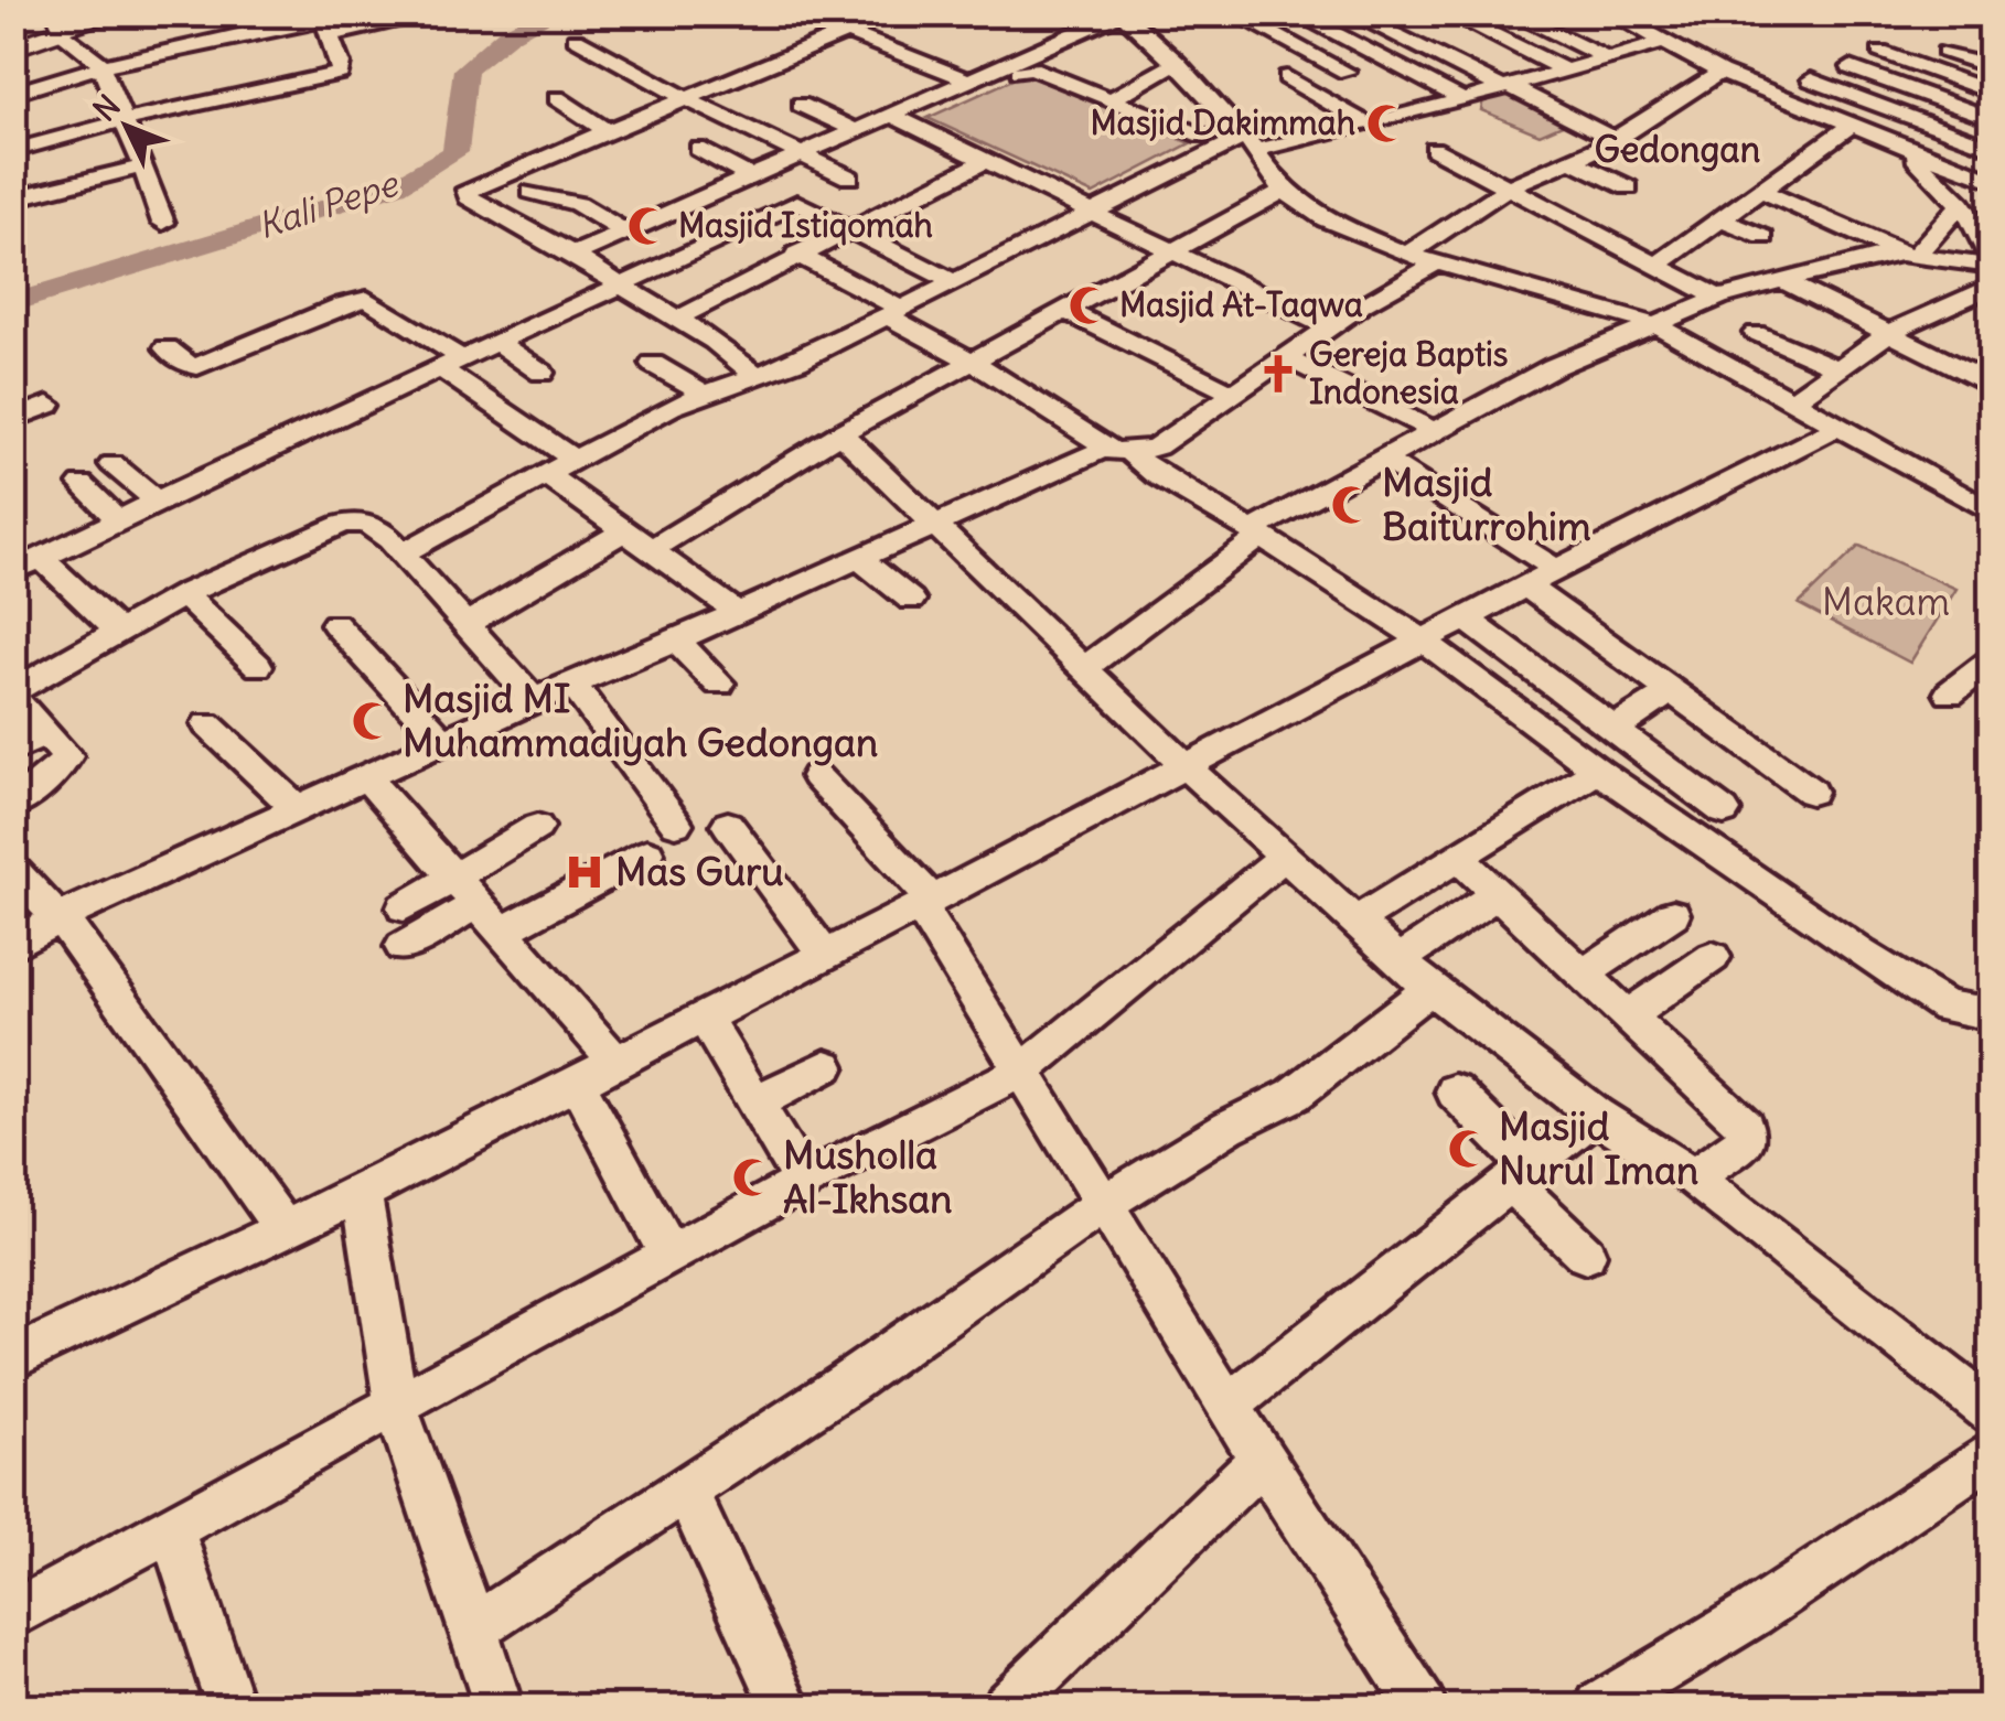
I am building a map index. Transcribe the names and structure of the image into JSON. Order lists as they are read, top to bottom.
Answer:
{
  "districts": ["Gedongan"],
  "water": ["Kali Pepe"],
  "parks": ["Makam"],
  "places": {
    "mosque": [
      "Masjid Dakimmah",
      "Masjid Istiqomah",
      "Masjid At-Taqwa",
      "Masjid Baiturrohim",
      "Masjid MI Muhammadiyah Gedongan",
      "Masjid Nurul Iman",
      "Musholla Al-Ikhsan"
    ],
    "church": ["Gereja Baptis Indonesia"],
    "hospital": ["Mas Guru"]
  },
  "north": "top left"
}
